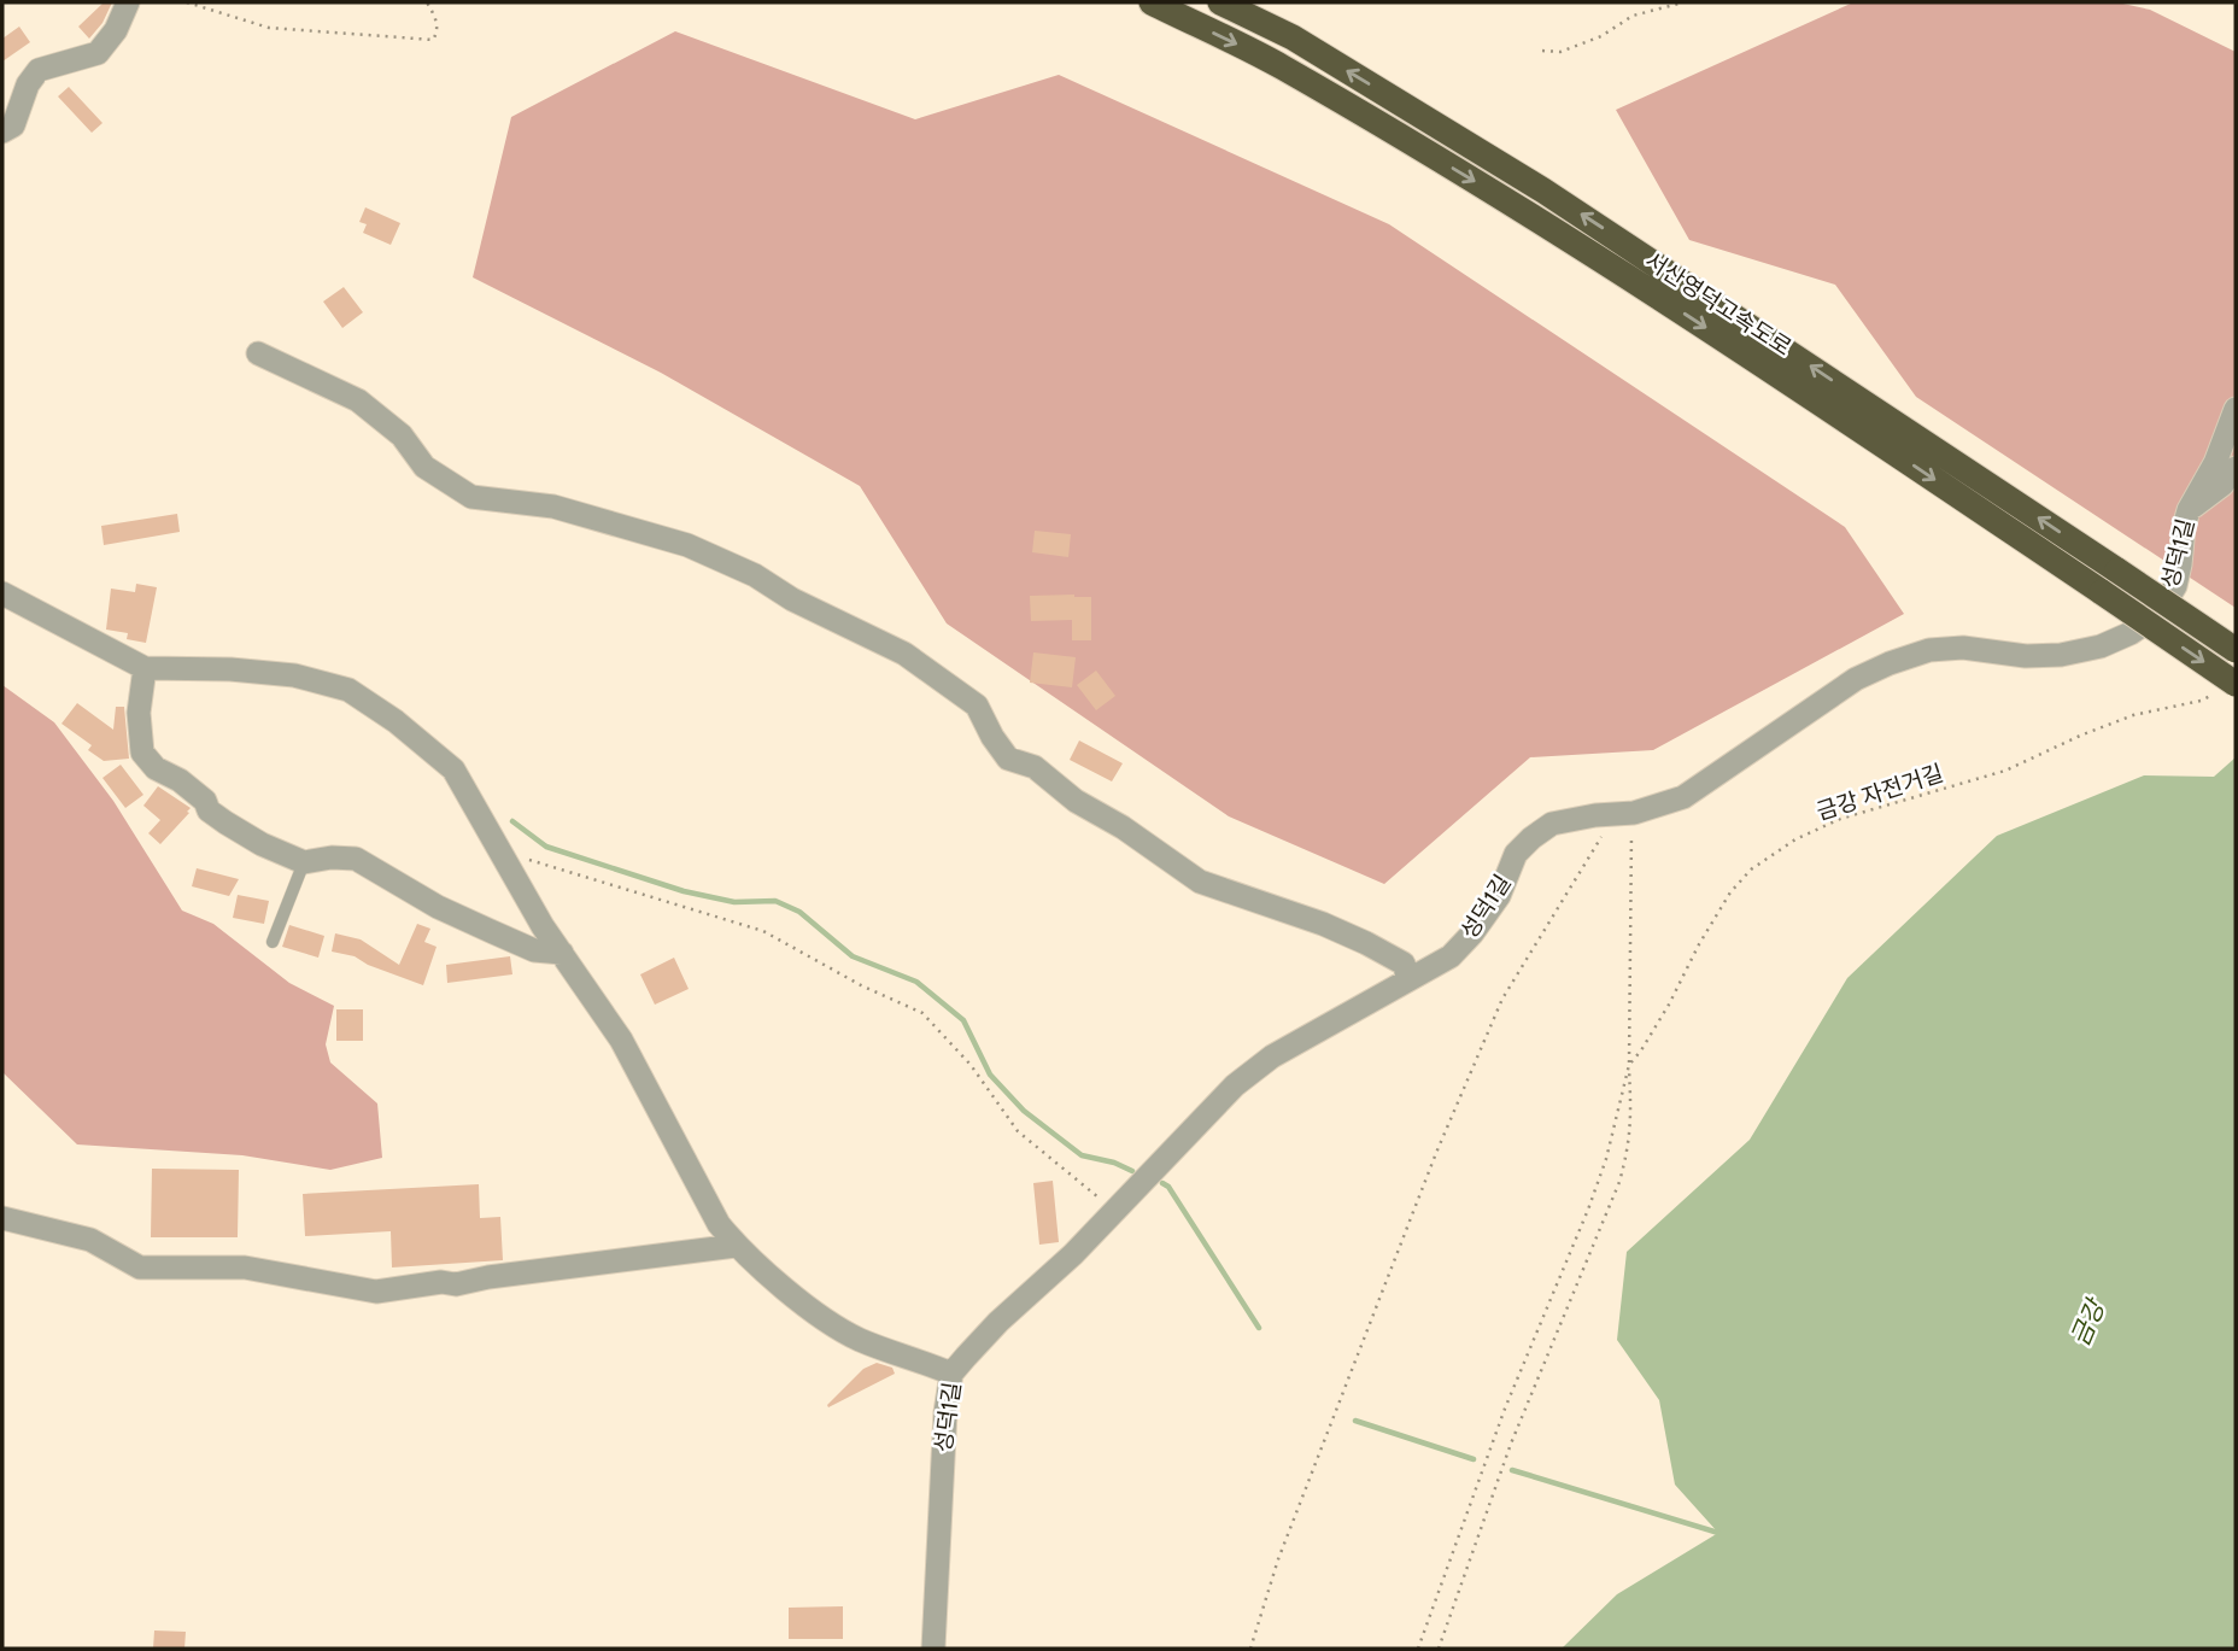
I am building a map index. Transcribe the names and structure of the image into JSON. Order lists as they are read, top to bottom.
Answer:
{
  "streets": {
    "highway": ["서산영덕고속도로"],
    "street": ["성덕1길"],
    "path": ["금강 자전거길"]
  },
  "crossings": [
    ["서산영덕고속도로", "금강 자전거길"]
  ],
  "water": ["금강"]
}
